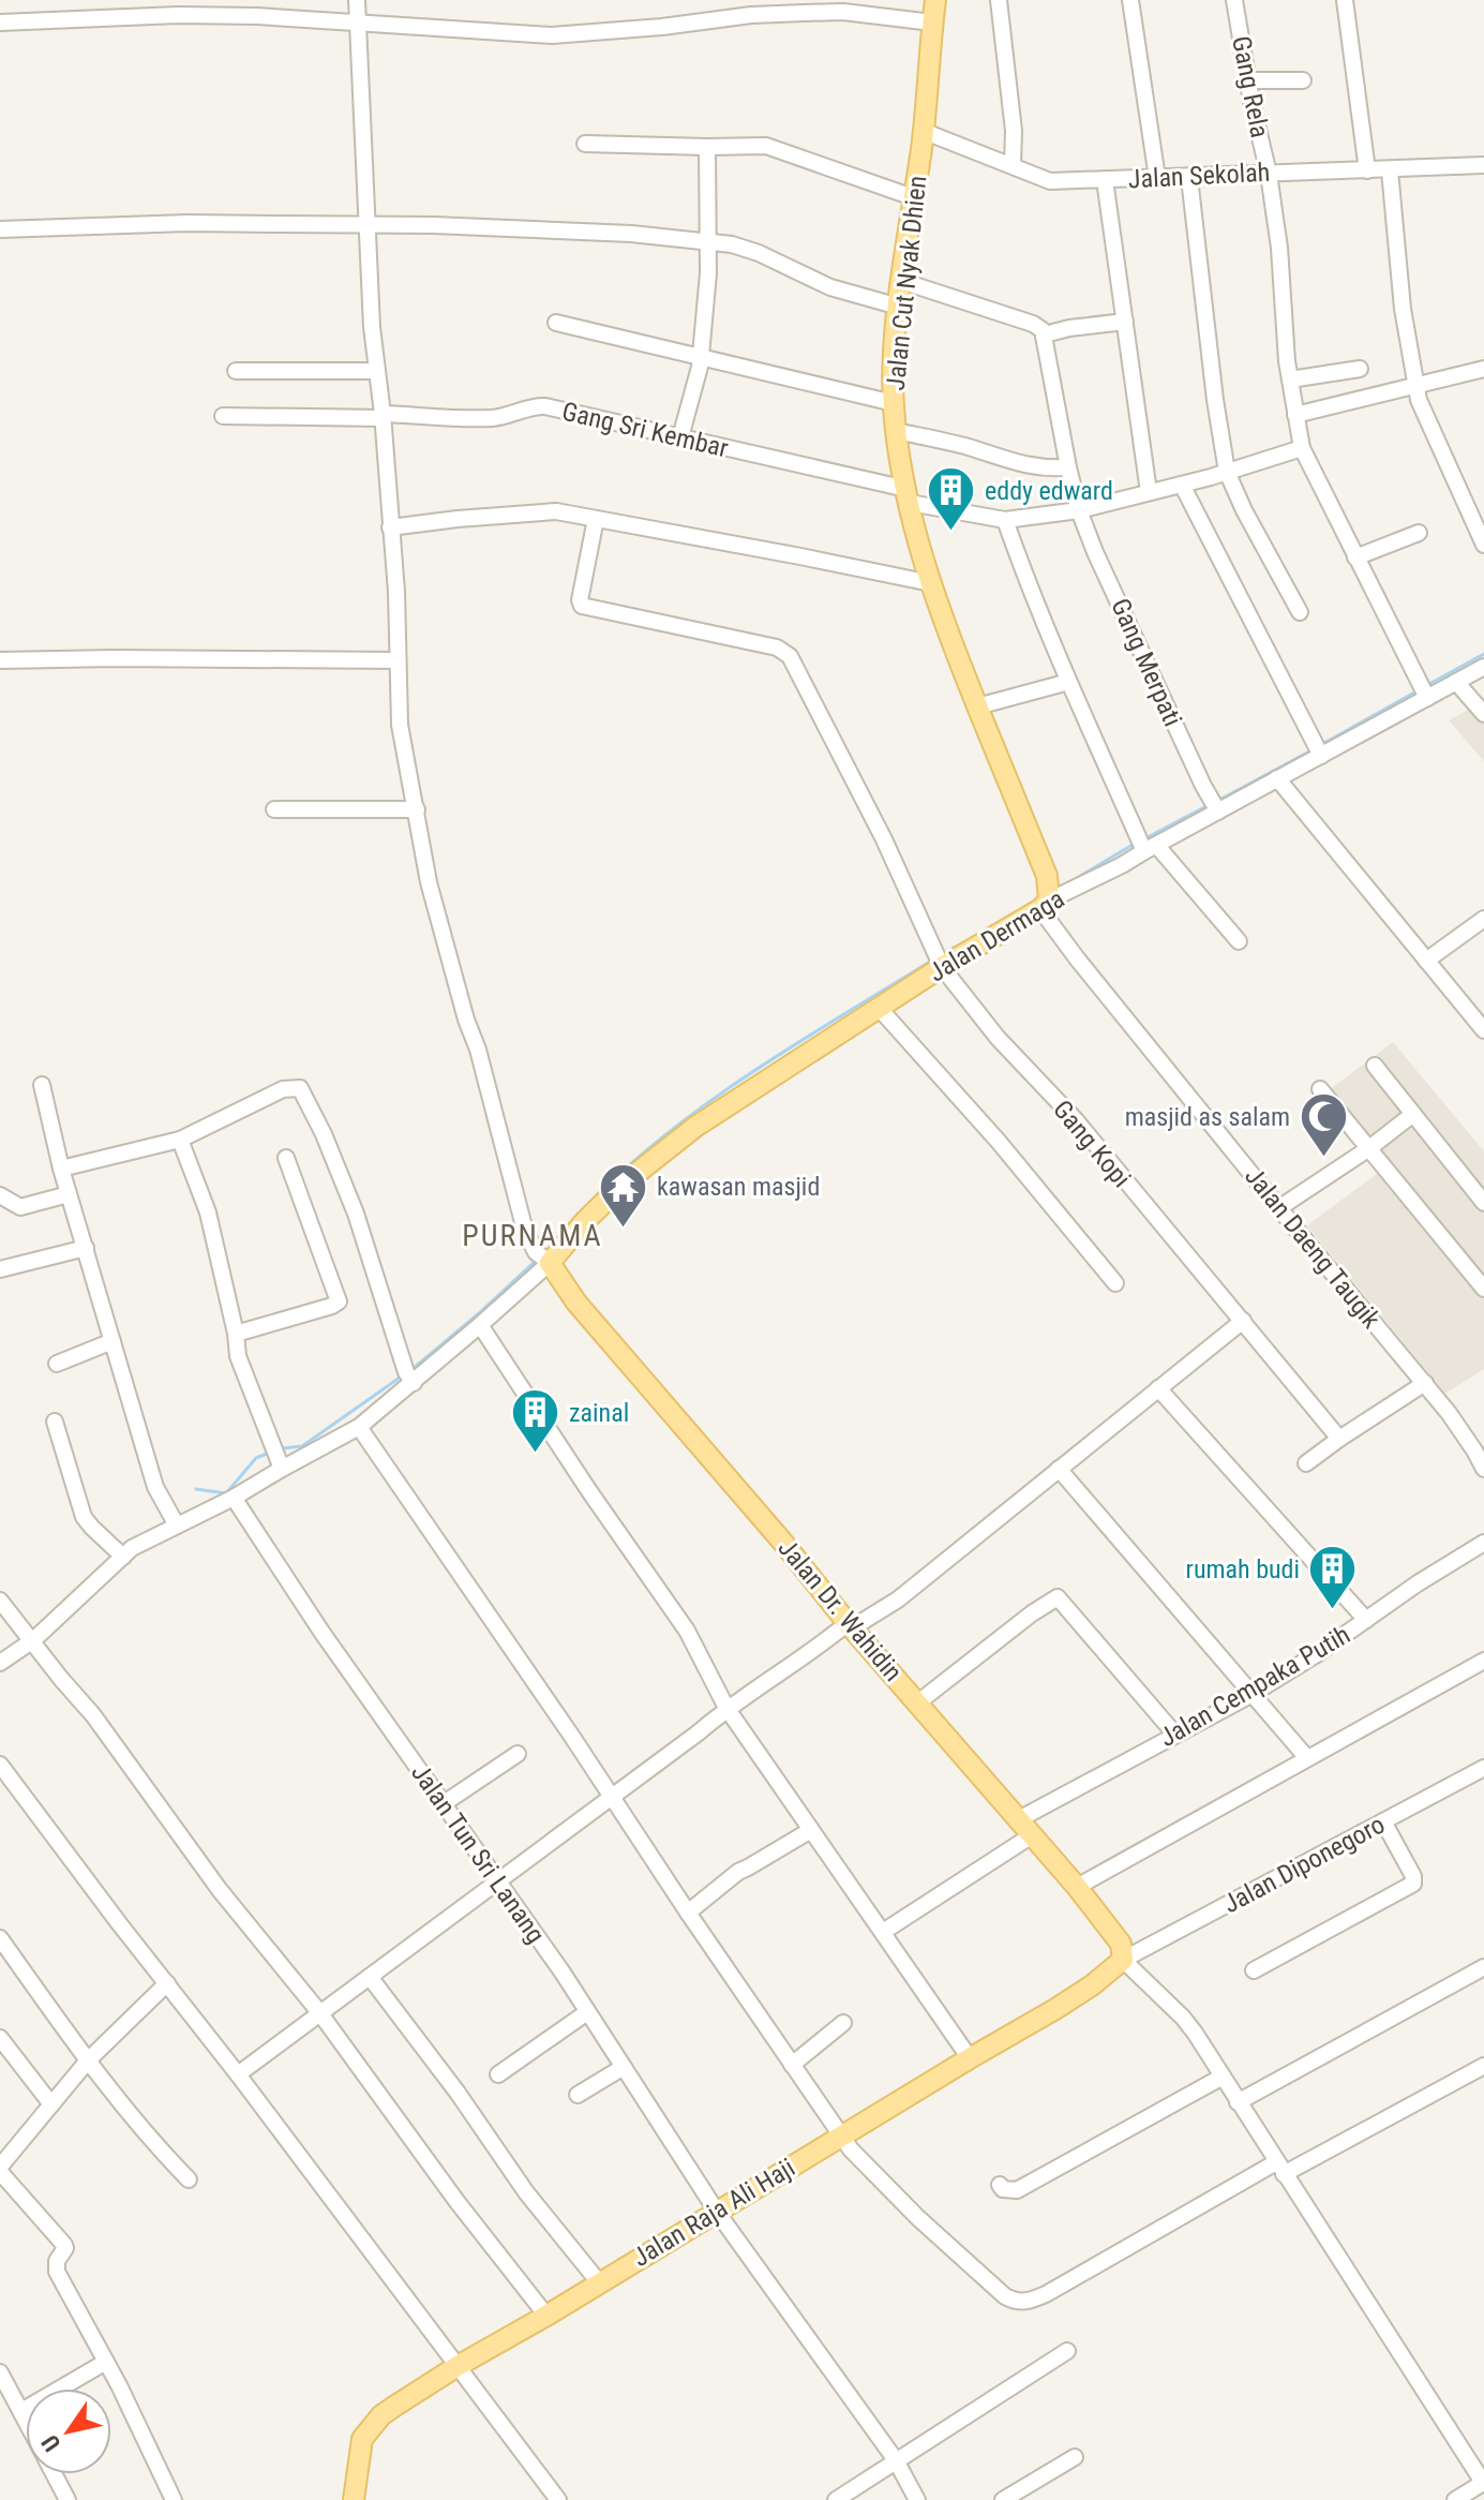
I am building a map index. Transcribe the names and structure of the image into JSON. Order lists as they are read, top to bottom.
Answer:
{
  "streets": {
    "main road": [
      "Jalan Cut Nyak Dhien",
      "Jalan Dermaga",
      "Jalan Dr. Wahidin",
      "Jalan Raja Ali Haji"
    ],
    "street": [
      "Gang Rela",
      "Jalan Sekolah",
      "Gang Sri Kembar",
      "Gang Merpati",
      "Gang Kopi",
      "Jalan Daeng Taugik",
      "Jalan Cempaka Putih",
      "Jalan Tun Sri Lanang",
      "Jalan Diponegoro"
    ]
  },
  "crossings": [
    ["Gang Rela", "Jalan Sekolah"],
    ["Gang Rela", "Gang Sri Kembar"],
    ["Gang Rela", "Jalan Dermaga"],
    ["Jalan Sekolah", "Jalan Cut Nyak Dhien"],
    ["Jalan Cut Nyak Dhien", "Gang Sri Kembar"],
    ["Jalan Cut Nyak Dhien", "Jalan Dermaga"],
    ["Jalan Cut Nyak Dhien", "Jalan Daeng Taugik"],
    ["Gang Sri Kembar", "Gang Merpati"],
    ["Gang Merpati", "Jalan Dermaga"],
    ["Jalan Dermaga", "Gang Kopi"],
    ["Jalan Dermaga", "Jalan Daeng Taugik"],
    ["Jalan Dermaga", "Jalan Dr. Wahidin"],
    ["Jalan Dr. Wahidin", "Jalan Cempaka Putih"],
    ["Jalan Dr. Wahidin", "Jalan Diponegoro"],
    ["Jalan Dr. Wahidin", "Jalan Raja Ali Haji"],
    ["Jalan Tun Sri Lanang", "Jalan Raja Ali Haji"],
    ["Jalan Diponegoro", "Jalan Raja Ali Haji"]
  ],
  "districts": ["PURNAMA"],
  "places": {
    "building": ["eddy edward", "zainal", "rumah budi"],
    "mosque": ["masjid as salam"],
    "temple": ["kawasan masjid"]
  },
  "north": "bottom left"
}
